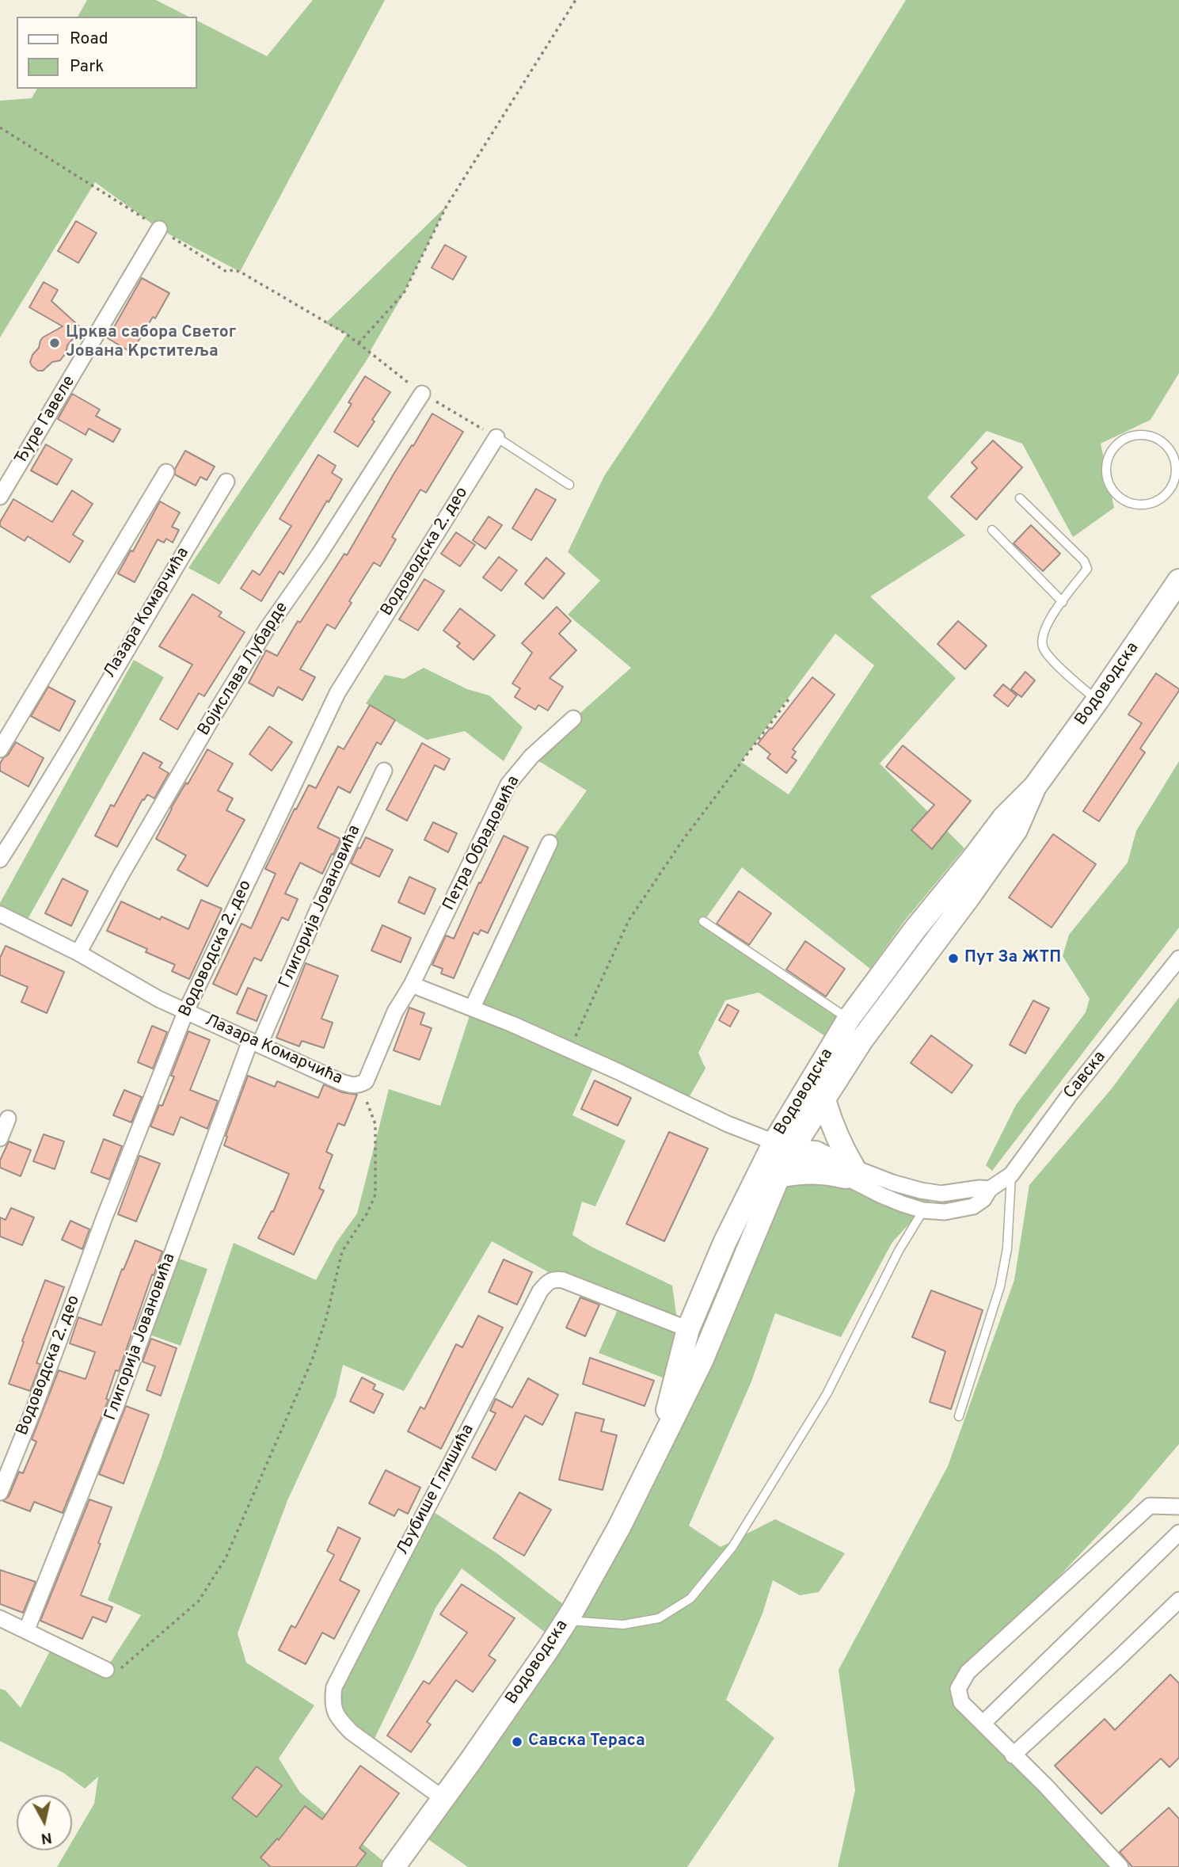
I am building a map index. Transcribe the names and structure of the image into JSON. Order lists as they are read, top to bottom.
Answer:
{
  "streets": {
    "main road": ["Водоводска"],
    "street": [
      "Ђуре Гавеле",
      "Водоводска 2. део",
      "Лазара Комарчића",
      "Војислава Лубарде",
      "Петра Обрадовића",
      "Глигорија Јовановића",
      "Савска",
      "Љубише Глишића"
    ]
  },
  "crossings": [
    ["Водоводска 2. део", "Лазара Комарчића"],
    ["Лазара Комарчића", "Војислава Лубарде"],
    ["Лазара Комарчића", "Петра Обрадовића"],
    ["Лазара Комарчића", "Глигорија Јовановића"],
    ["Водоводска", "Савска"],
    ["Водоводска", "Љубише Глишића"]
  ],
  "places": ["Црква сабора Светог Јована Крститеља", "Пут За ЖТП", "Савска Тераса"],
  "legend": ["Road", "Park"],
  "north": "bottom"
}
